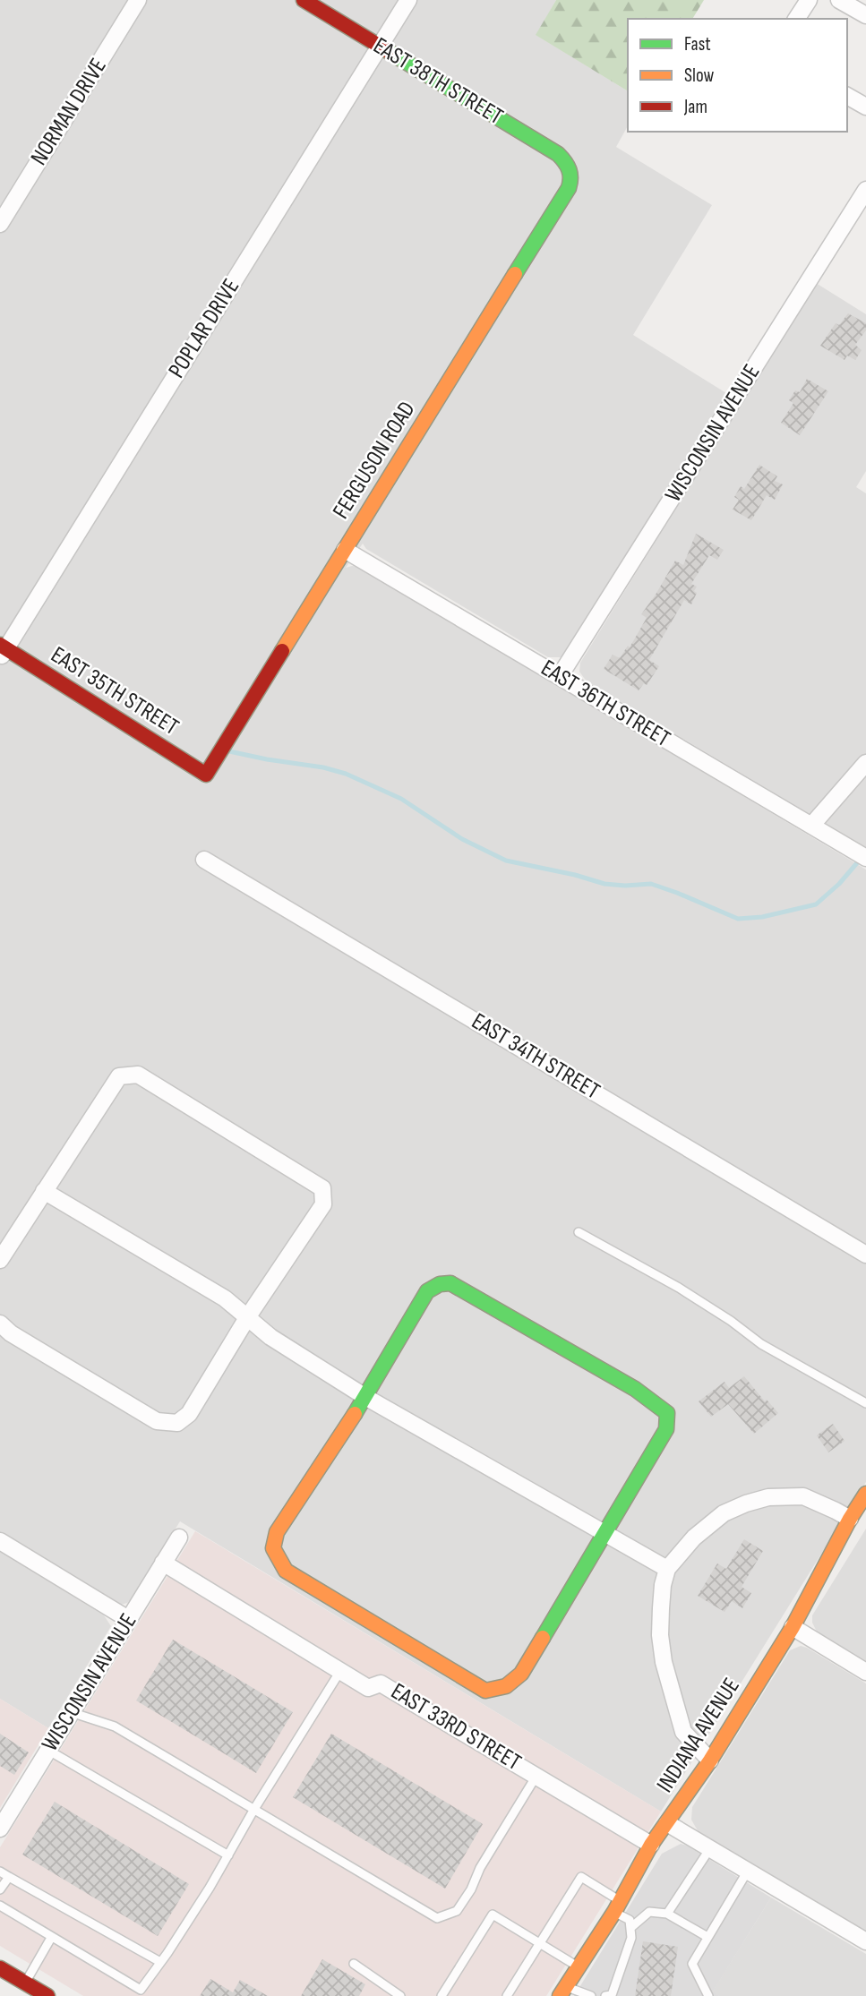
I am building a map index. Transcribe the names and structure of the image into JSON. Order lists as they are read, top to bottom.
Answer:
{
  "streets": {
    "street": [
      "EAST 38TH STREET",
      "NORMAN DRIVE",
      "POPLAR DRIVE",
      "WISCONSIN AVENUE",
      "FERGUSON ROAD",
      "EAST 35TH STREET",
      "EAST 36TH STREET",
      "EAST 34TH STREET",
      "EAST 33RD STREET",
      "INDIANA AVENUE"
    ]
  },
  "crossings": [
    ["EAST 38TH STREET", "POPLAR DRIVE"],
    ["EAST 38TH STREET", "FERGUSON ROAD"],
    ["POPLAR DRIVE", "EAST 35TH STREET"],
    ["WISCONSIN AVENUE", "EAST 36TH STREET"],
    ["WISCONSIN AVENUE", "EAST 33RD STREET"],
    ["FERGUSON ROAD", "EAST 35TH STREET"],
    ["FERGUSON ROAD", "EAST 36TH STREET"],
    ["EAST 33RD STREET", "INDIANA AVENUE"]
  ],
  "legend": ["Fast", "Slow", "Jam"]
}
